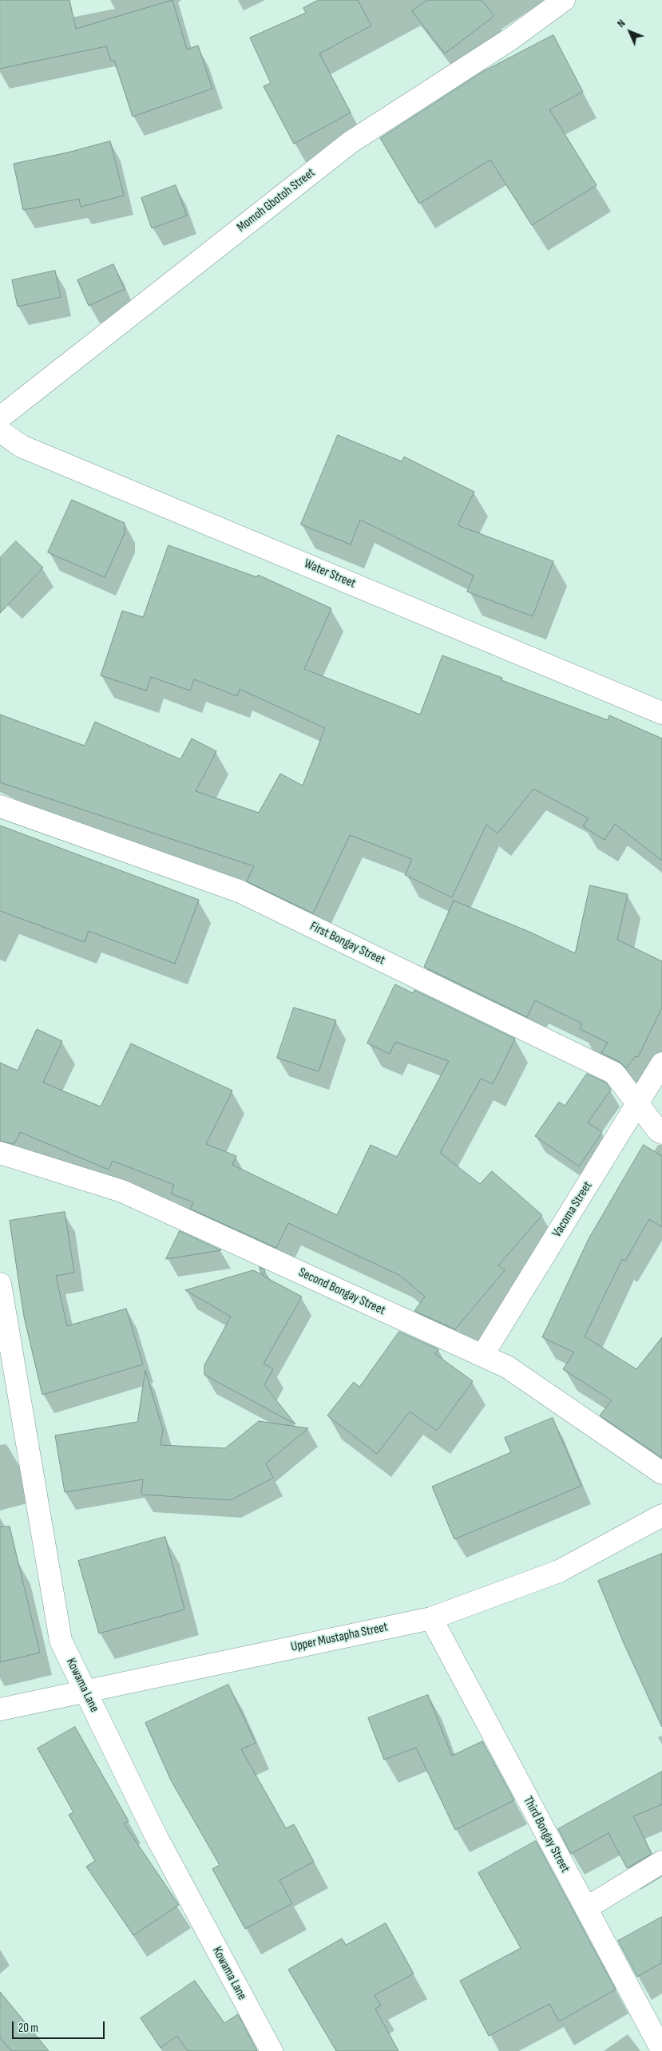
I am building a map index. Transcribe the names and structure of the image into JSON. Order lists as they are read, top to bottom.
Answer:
{
  "streets": {
    "street": [
      "Momoh Gbotoh Street",
      "Water Street",
      "First Bongay Street",
      "Vacoma Street",
      "Second Bongay Street",
      "Upper Mustapha Street",
      "Kowama Lane",
      "Third Bongay Street"
    ]
  },
  "crossings": [
    ["First Bongay Street", "Vacoma Street"],
    ["Vacoma Street", "Second Bongay Street"],
    ["Upper Mustapha Street", "Kowama Lane"],
    ["Upper Mustapha Street", "Third Bongay Street"]
  ],
  "scale_bar": "20 m",
  "north": "top left"
}
